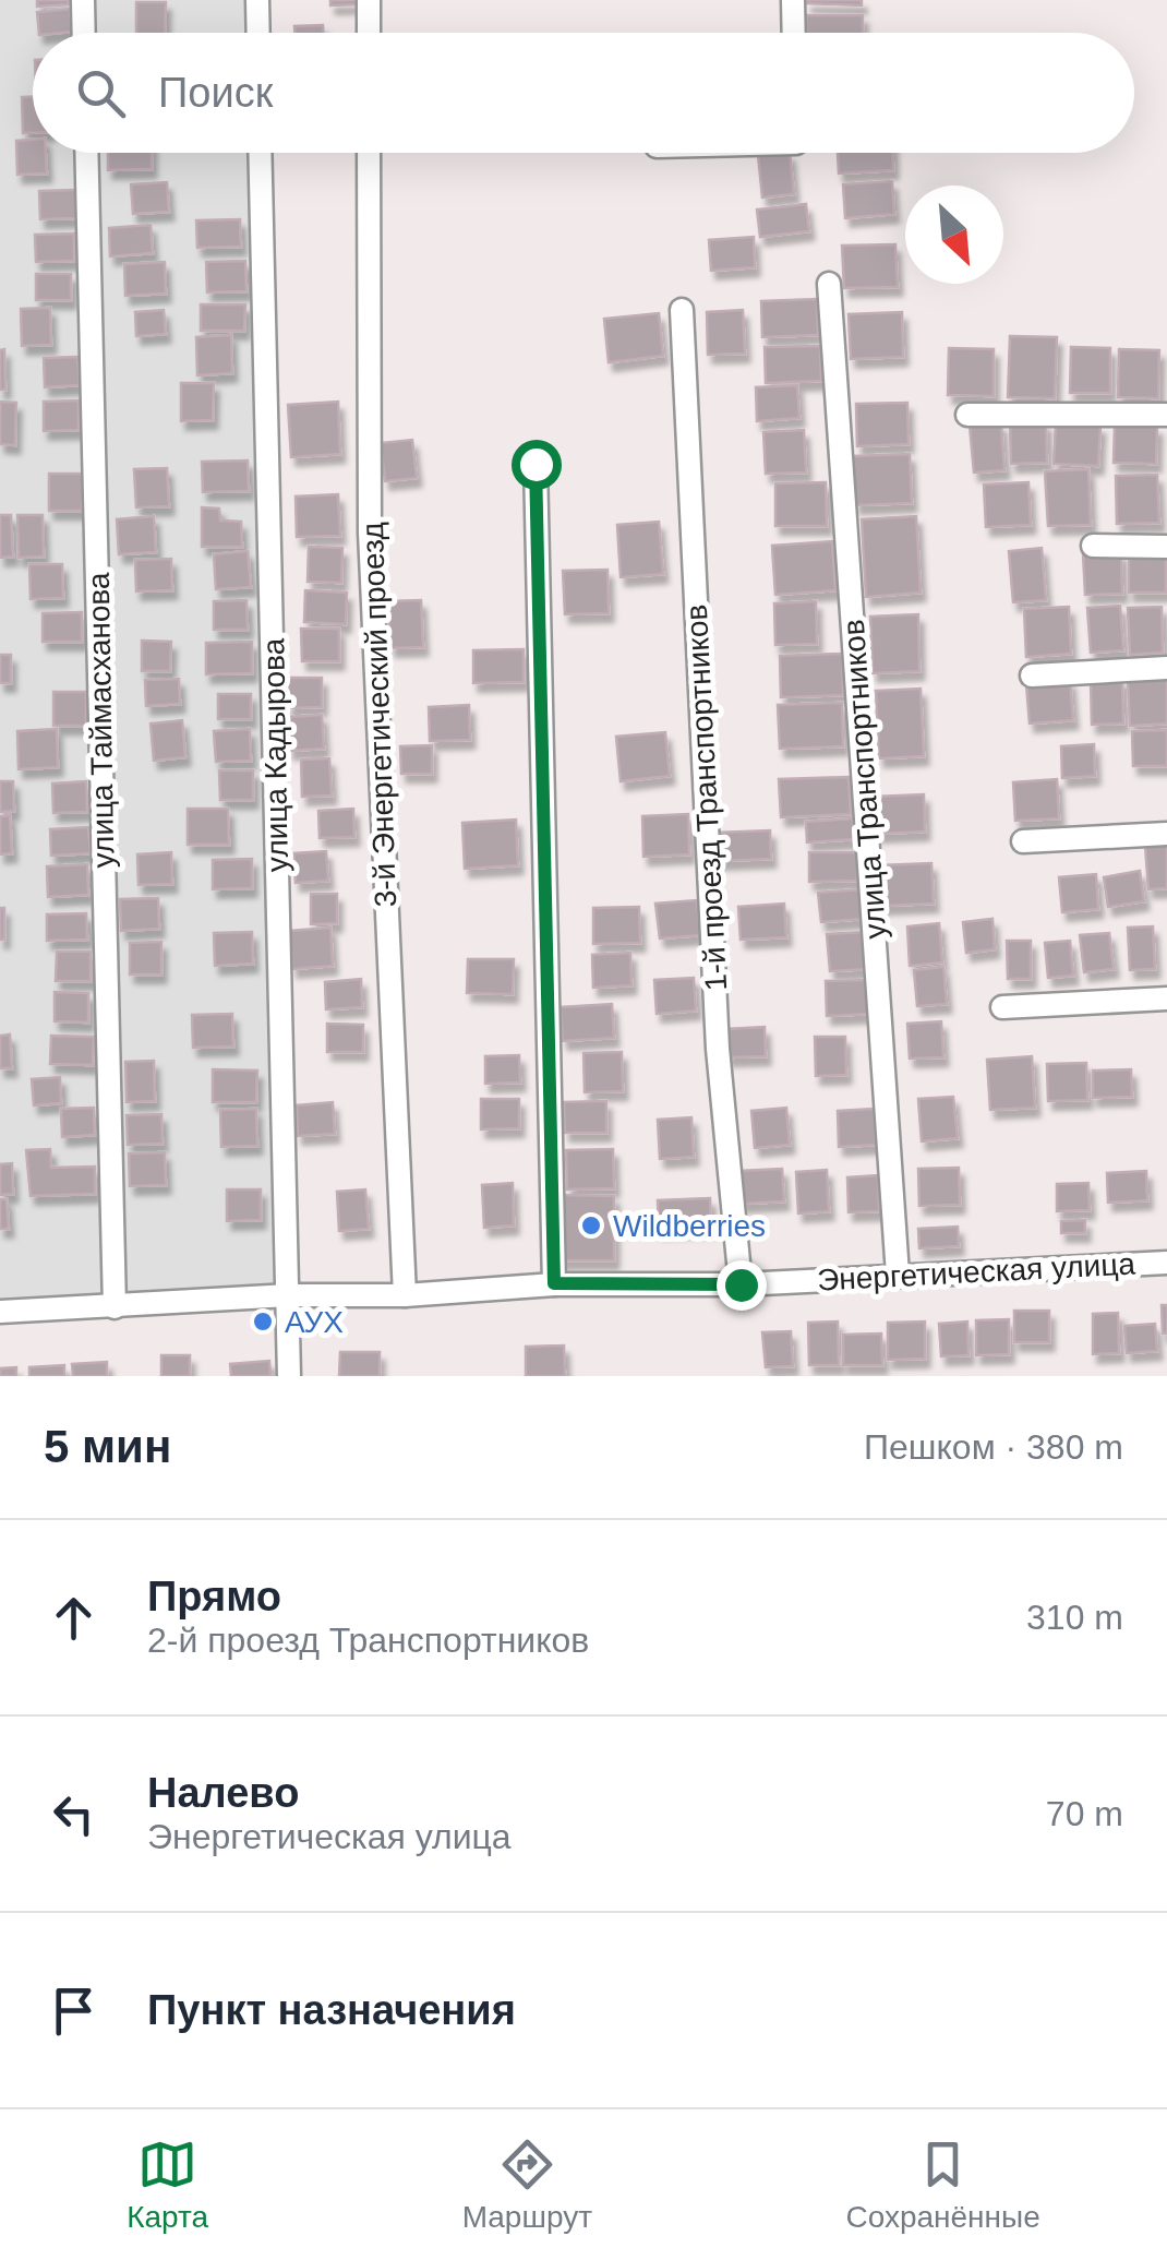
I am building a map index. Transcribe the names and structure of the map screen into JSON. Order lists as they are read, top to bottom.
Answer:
{
  "streets": {
    "street": [
      "3-й Энергетический проезд",
      "улица Таймасханова",
      "улица Кадырова",
      "улица Транспортников",
      "1-й проезд Транспортников",
      "Энергетическая улица"
    ]
  },
  "crossings": [
    ["3-й Энергетический проезд", "Энергетическая улица"],
    ["улица Таймасханова", "Энергетическая улица"],
    ["улица Кадырова", "Энергетическая улица"],
    ["улица Транспортников", "Энергетическая улица"],
    ["1-й проезд Транспортников", "Энергетическая улица"]
  ],
  "places": ["Wildberries", "АУХ"],
  "north": "bottom right",
  "page": {
    "search": "Поиск",
    "heading": ["5 мин", "Пешком · 380 m"],
    "list": [
      ["Прямо", "2-й проезд Транспортников", "310 m"],
      ["Налево", "Энергетическая улица", "70 m"],
      "Пункт назначения"
    ],
    "nav": ["Карта", "Маршрут", "Сохранённые"]
  }
}
